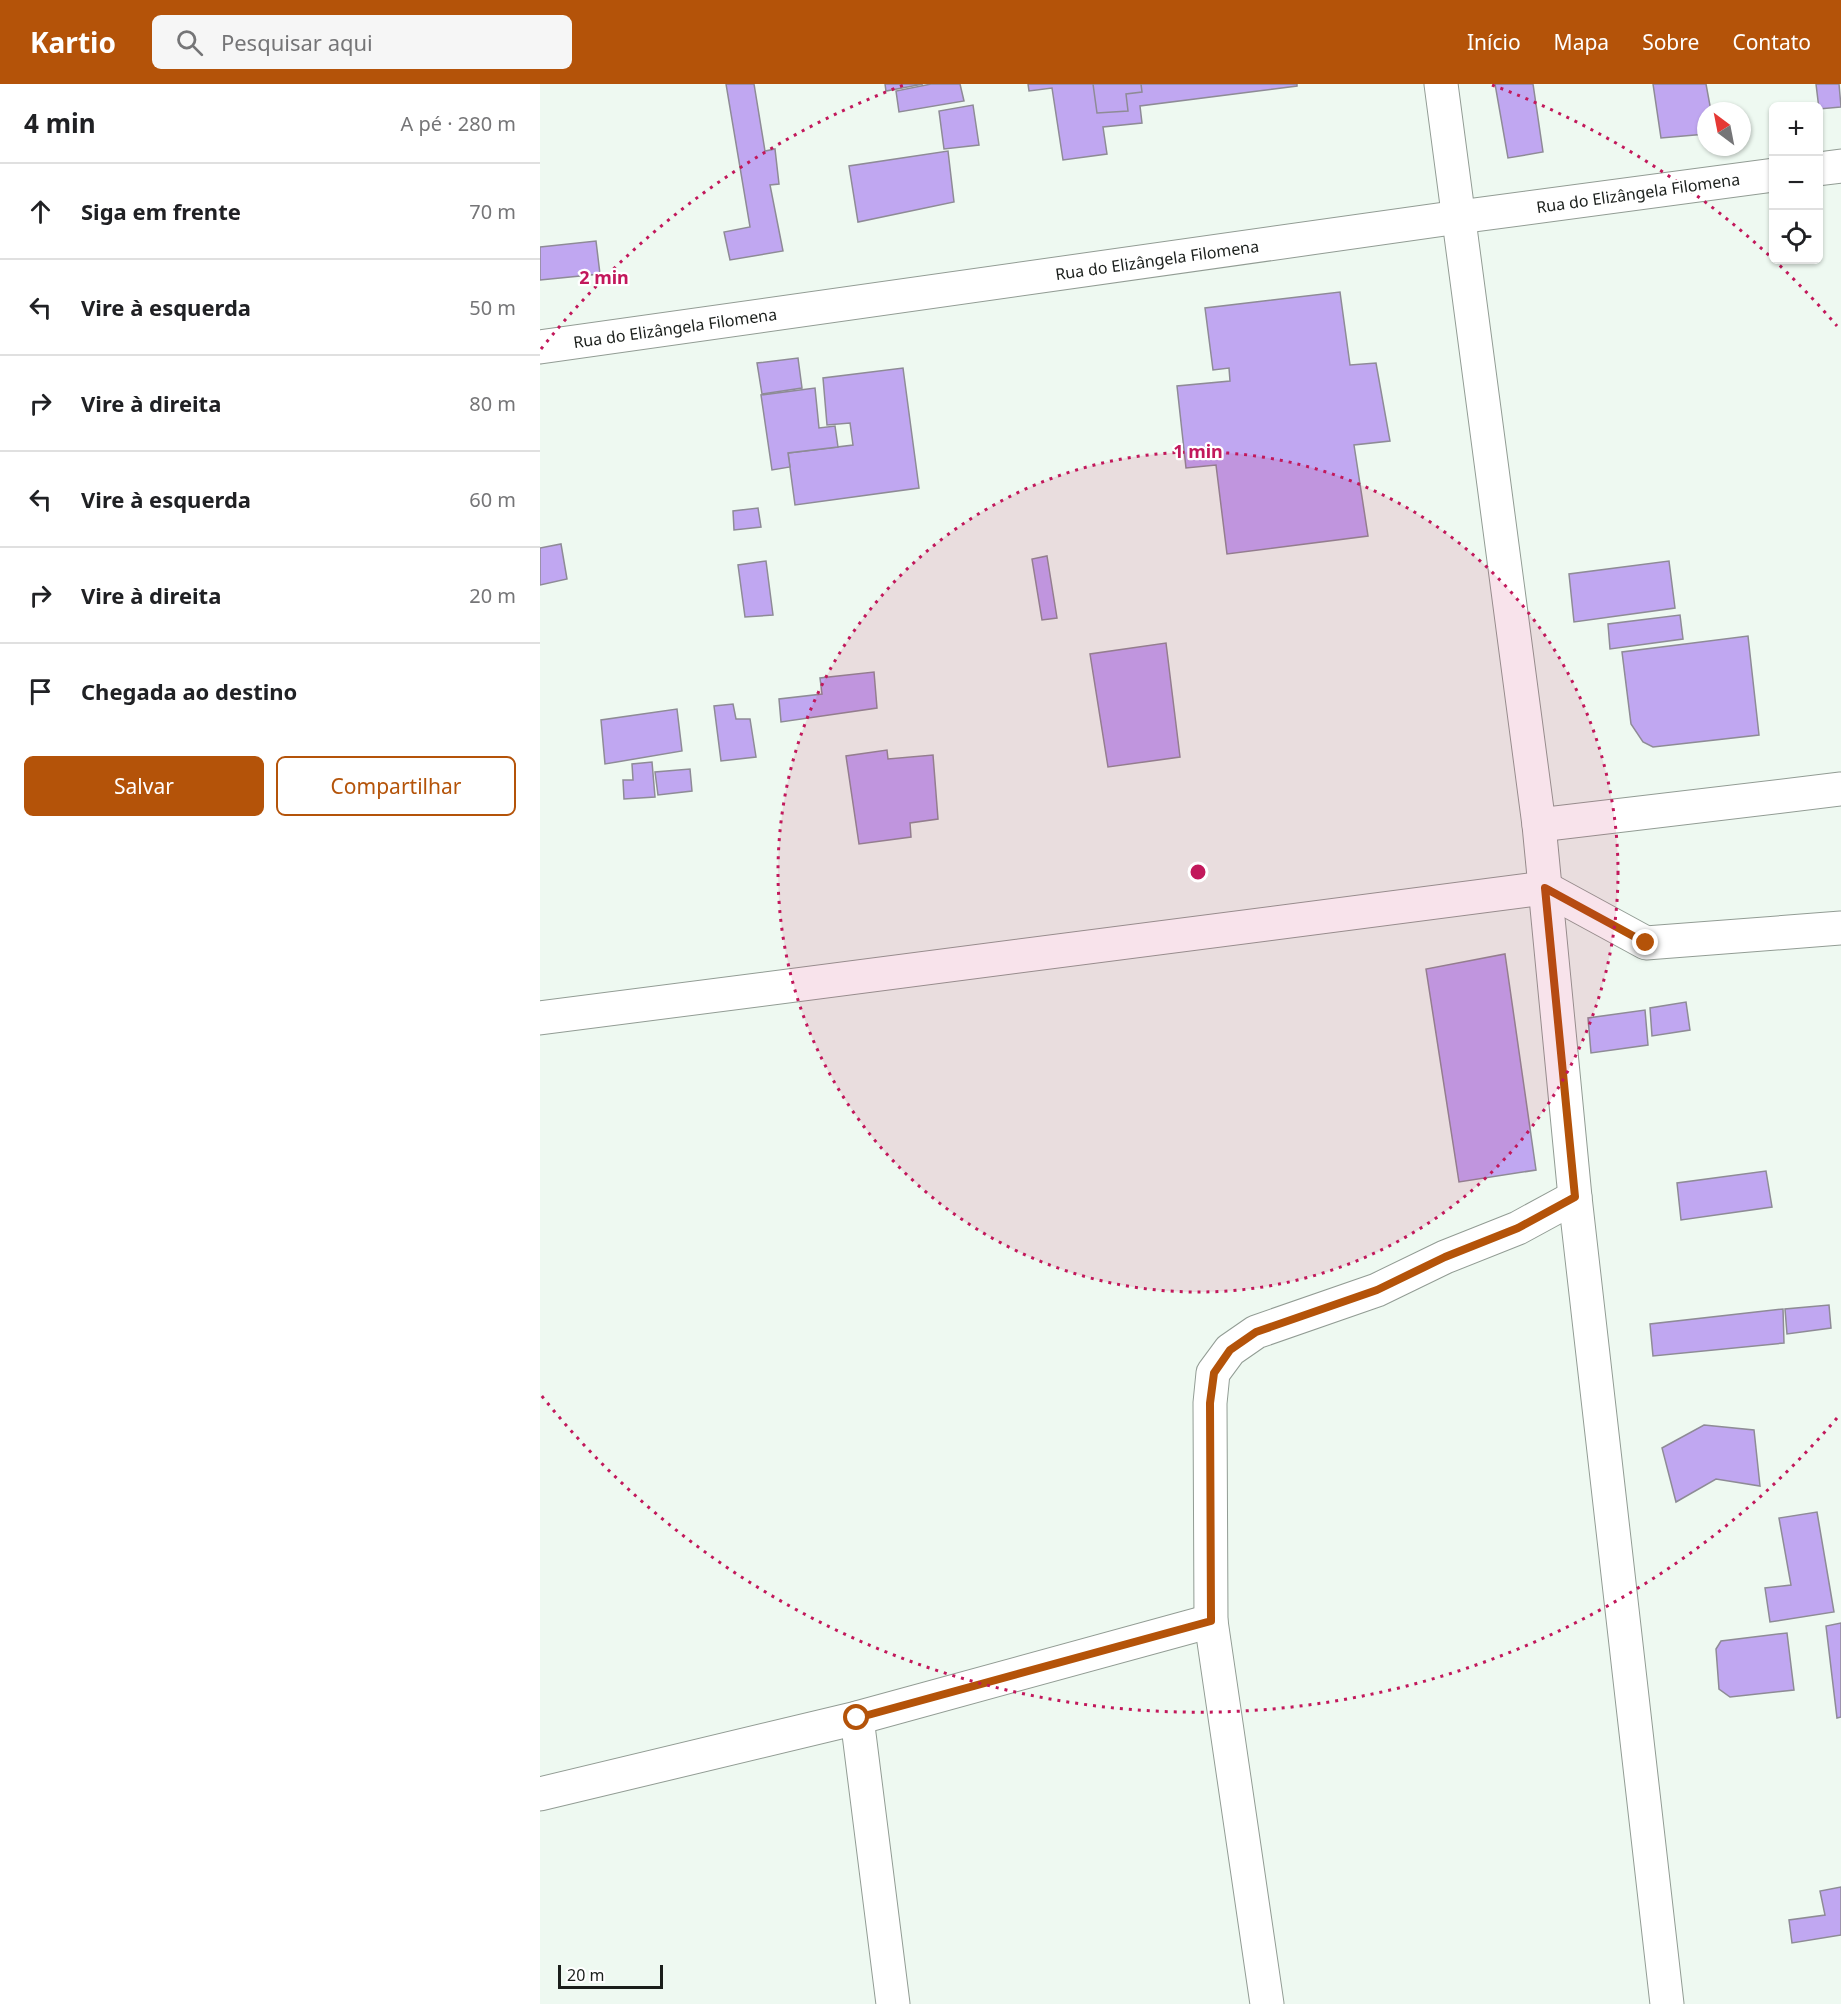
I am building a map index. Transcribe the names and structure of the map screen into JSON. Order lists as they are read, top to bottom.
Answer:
{
  "streets": {
    "street": ["Rua do Elizângela Filomena"]
  },
  "scale_bar": "20 m",
  "north": "top left",
  "page": {
    "header": "Kartio",
    "search": "Pesquisar aqui",
    "nav": [
      "Início",
      "Mapa",
      "Sobre",
      "Contato"
    ],
    "heading": ["4 min", "A pé · 280 m"],
    "map_buttons": ["+", "−"],
    "list": [
      ["Siga em frente", "70 m"],
      ["Vire à esquerda", "50 m"],
      ["Vire à direita", "80 m"],
      ["Vire à esquerda", "60 m"],
      ["Vire à direita", "20 m"],
      "Chegada ao destino"
    ],
    "buttons": ["Salvar", "Compartilhar"],
    "scale": "20 m"
  },
  "rings": ["2 min", "1 min"]
}
